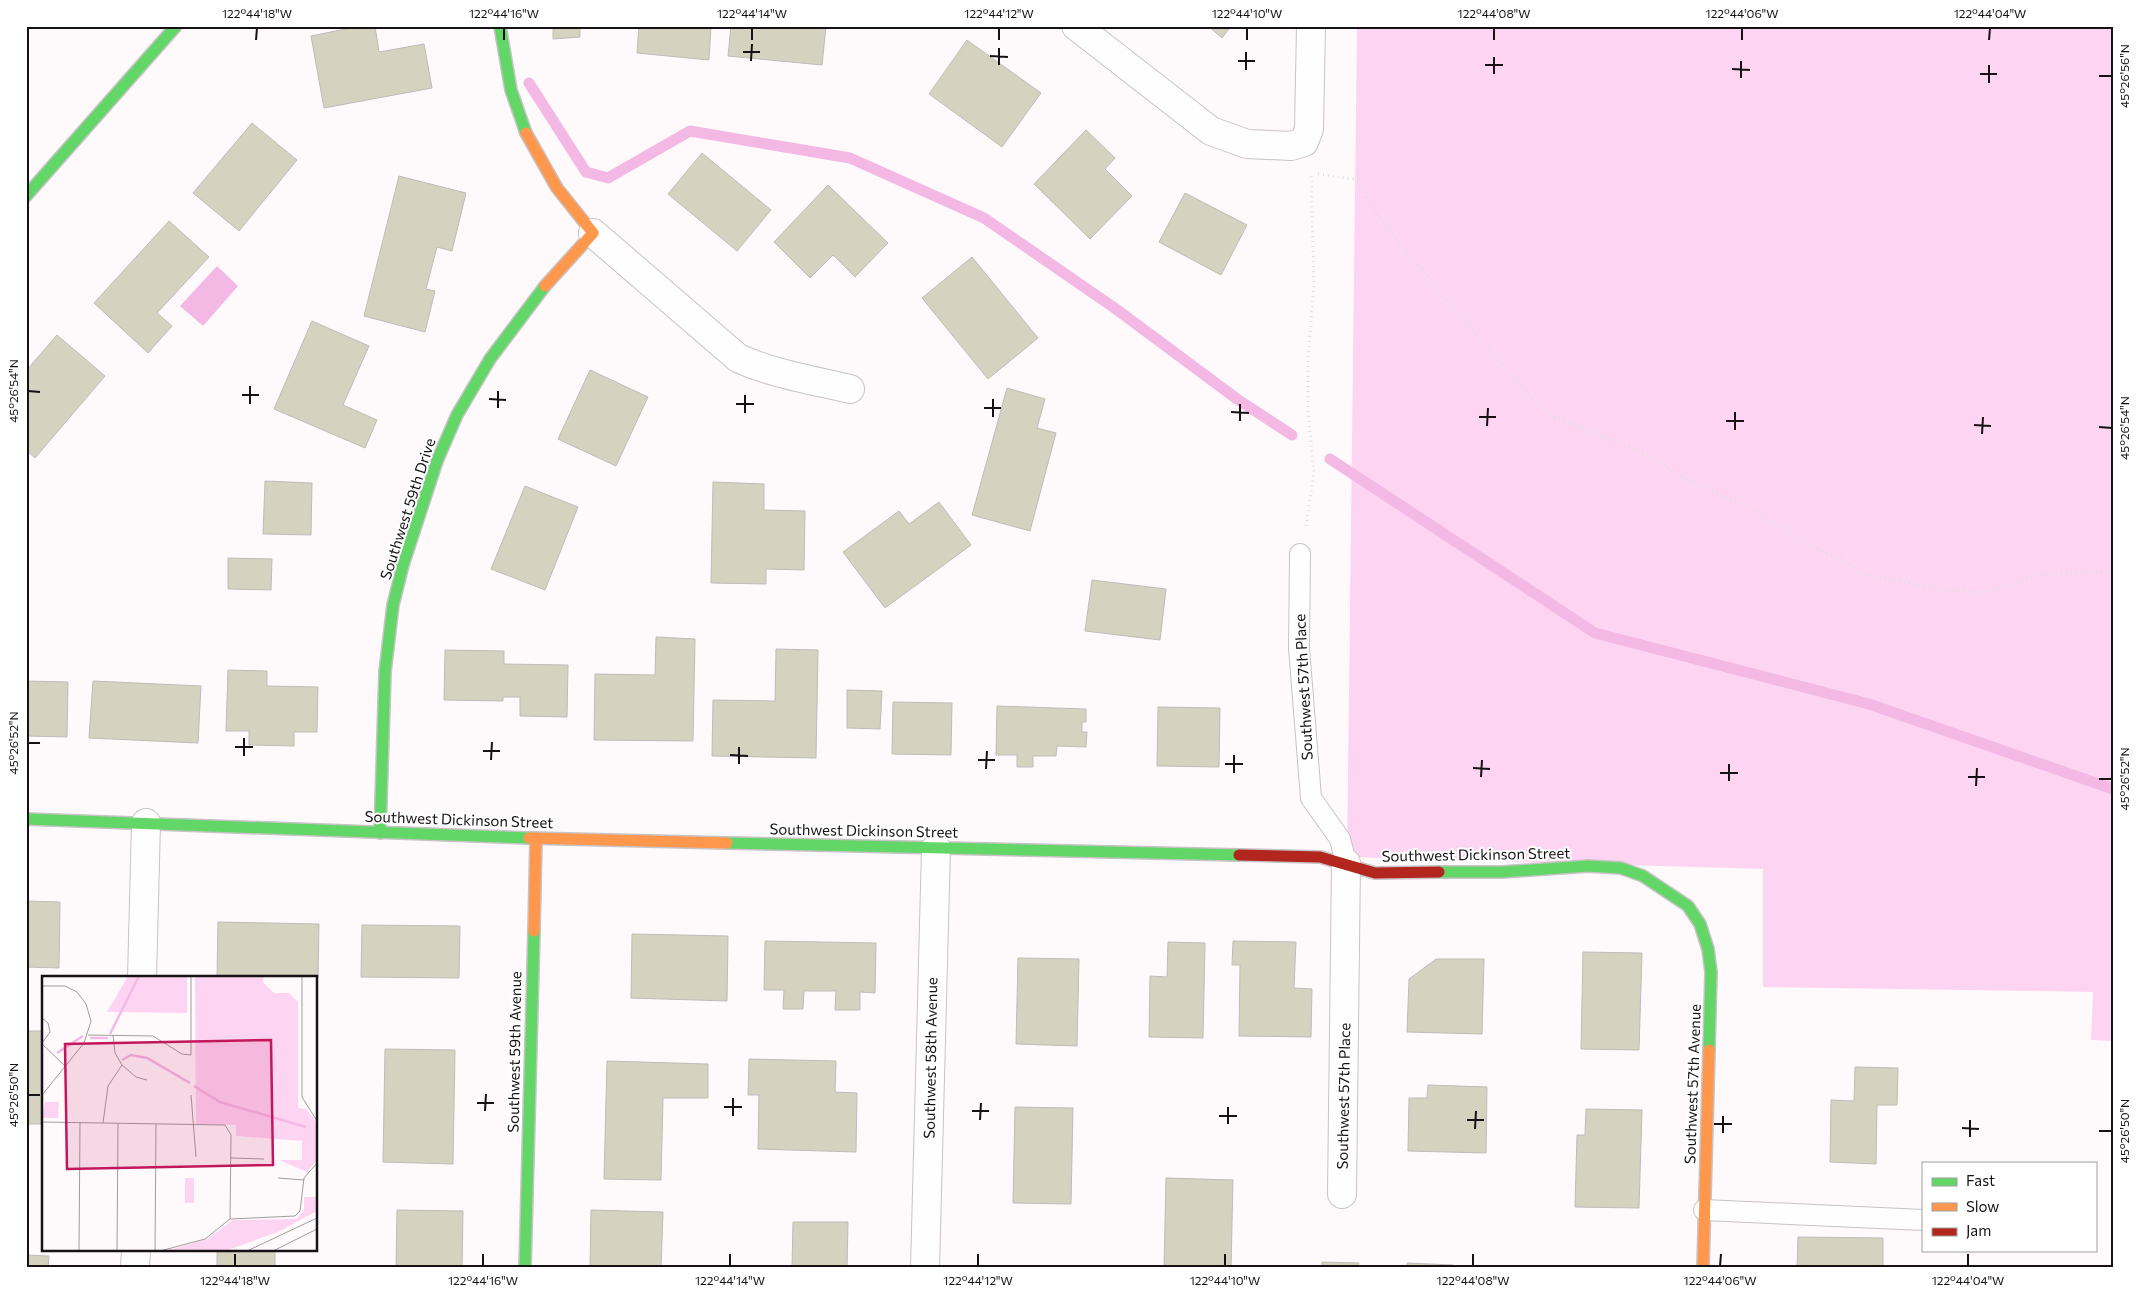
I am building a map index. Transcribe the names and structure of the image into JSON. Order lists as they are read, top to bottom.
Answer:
{
  "streets": {
    "street": [
      "Southwest 59th Drive",
      "Southwest 57th Place",
      "Southwest Dickinson Street",
      "Southwest 59th Avenue",
      "Southwest 58th Avenue",
      "Southwest 57th Avenue"
    ]
  },
  "crossings": [
    ["Southwest 59th Drive", "Southwest Dickinson Street"],
    ["Southwest 57th Place", "Southwest Dickinson Street"],
    ["Southwest Dickinson Street", "Southwest 59th Avenue"],
    ["Southwest Dickinson Street", "Southwest 58th Avenue"],
    ["Southwest Dickinson Street", "Southwest 57th Avenue"]
  ],
  "legend": ["Fast", "Slow", "Jam"],
  "coordinates": [
    "122°44'18\"W",
    "122°44'16\"W",
    "122°44'14\"W",
    "122°44'12\"W",
    "122°44'10\"W",
    "122°44'08\"W",
    "122°44'06\"W",
    "122°44'04\"W",
    "45°26'56\"N",
    "45°26'54\"N",
    "45°26'52\"N",
    "45°26'50\"N"
  ]
}
